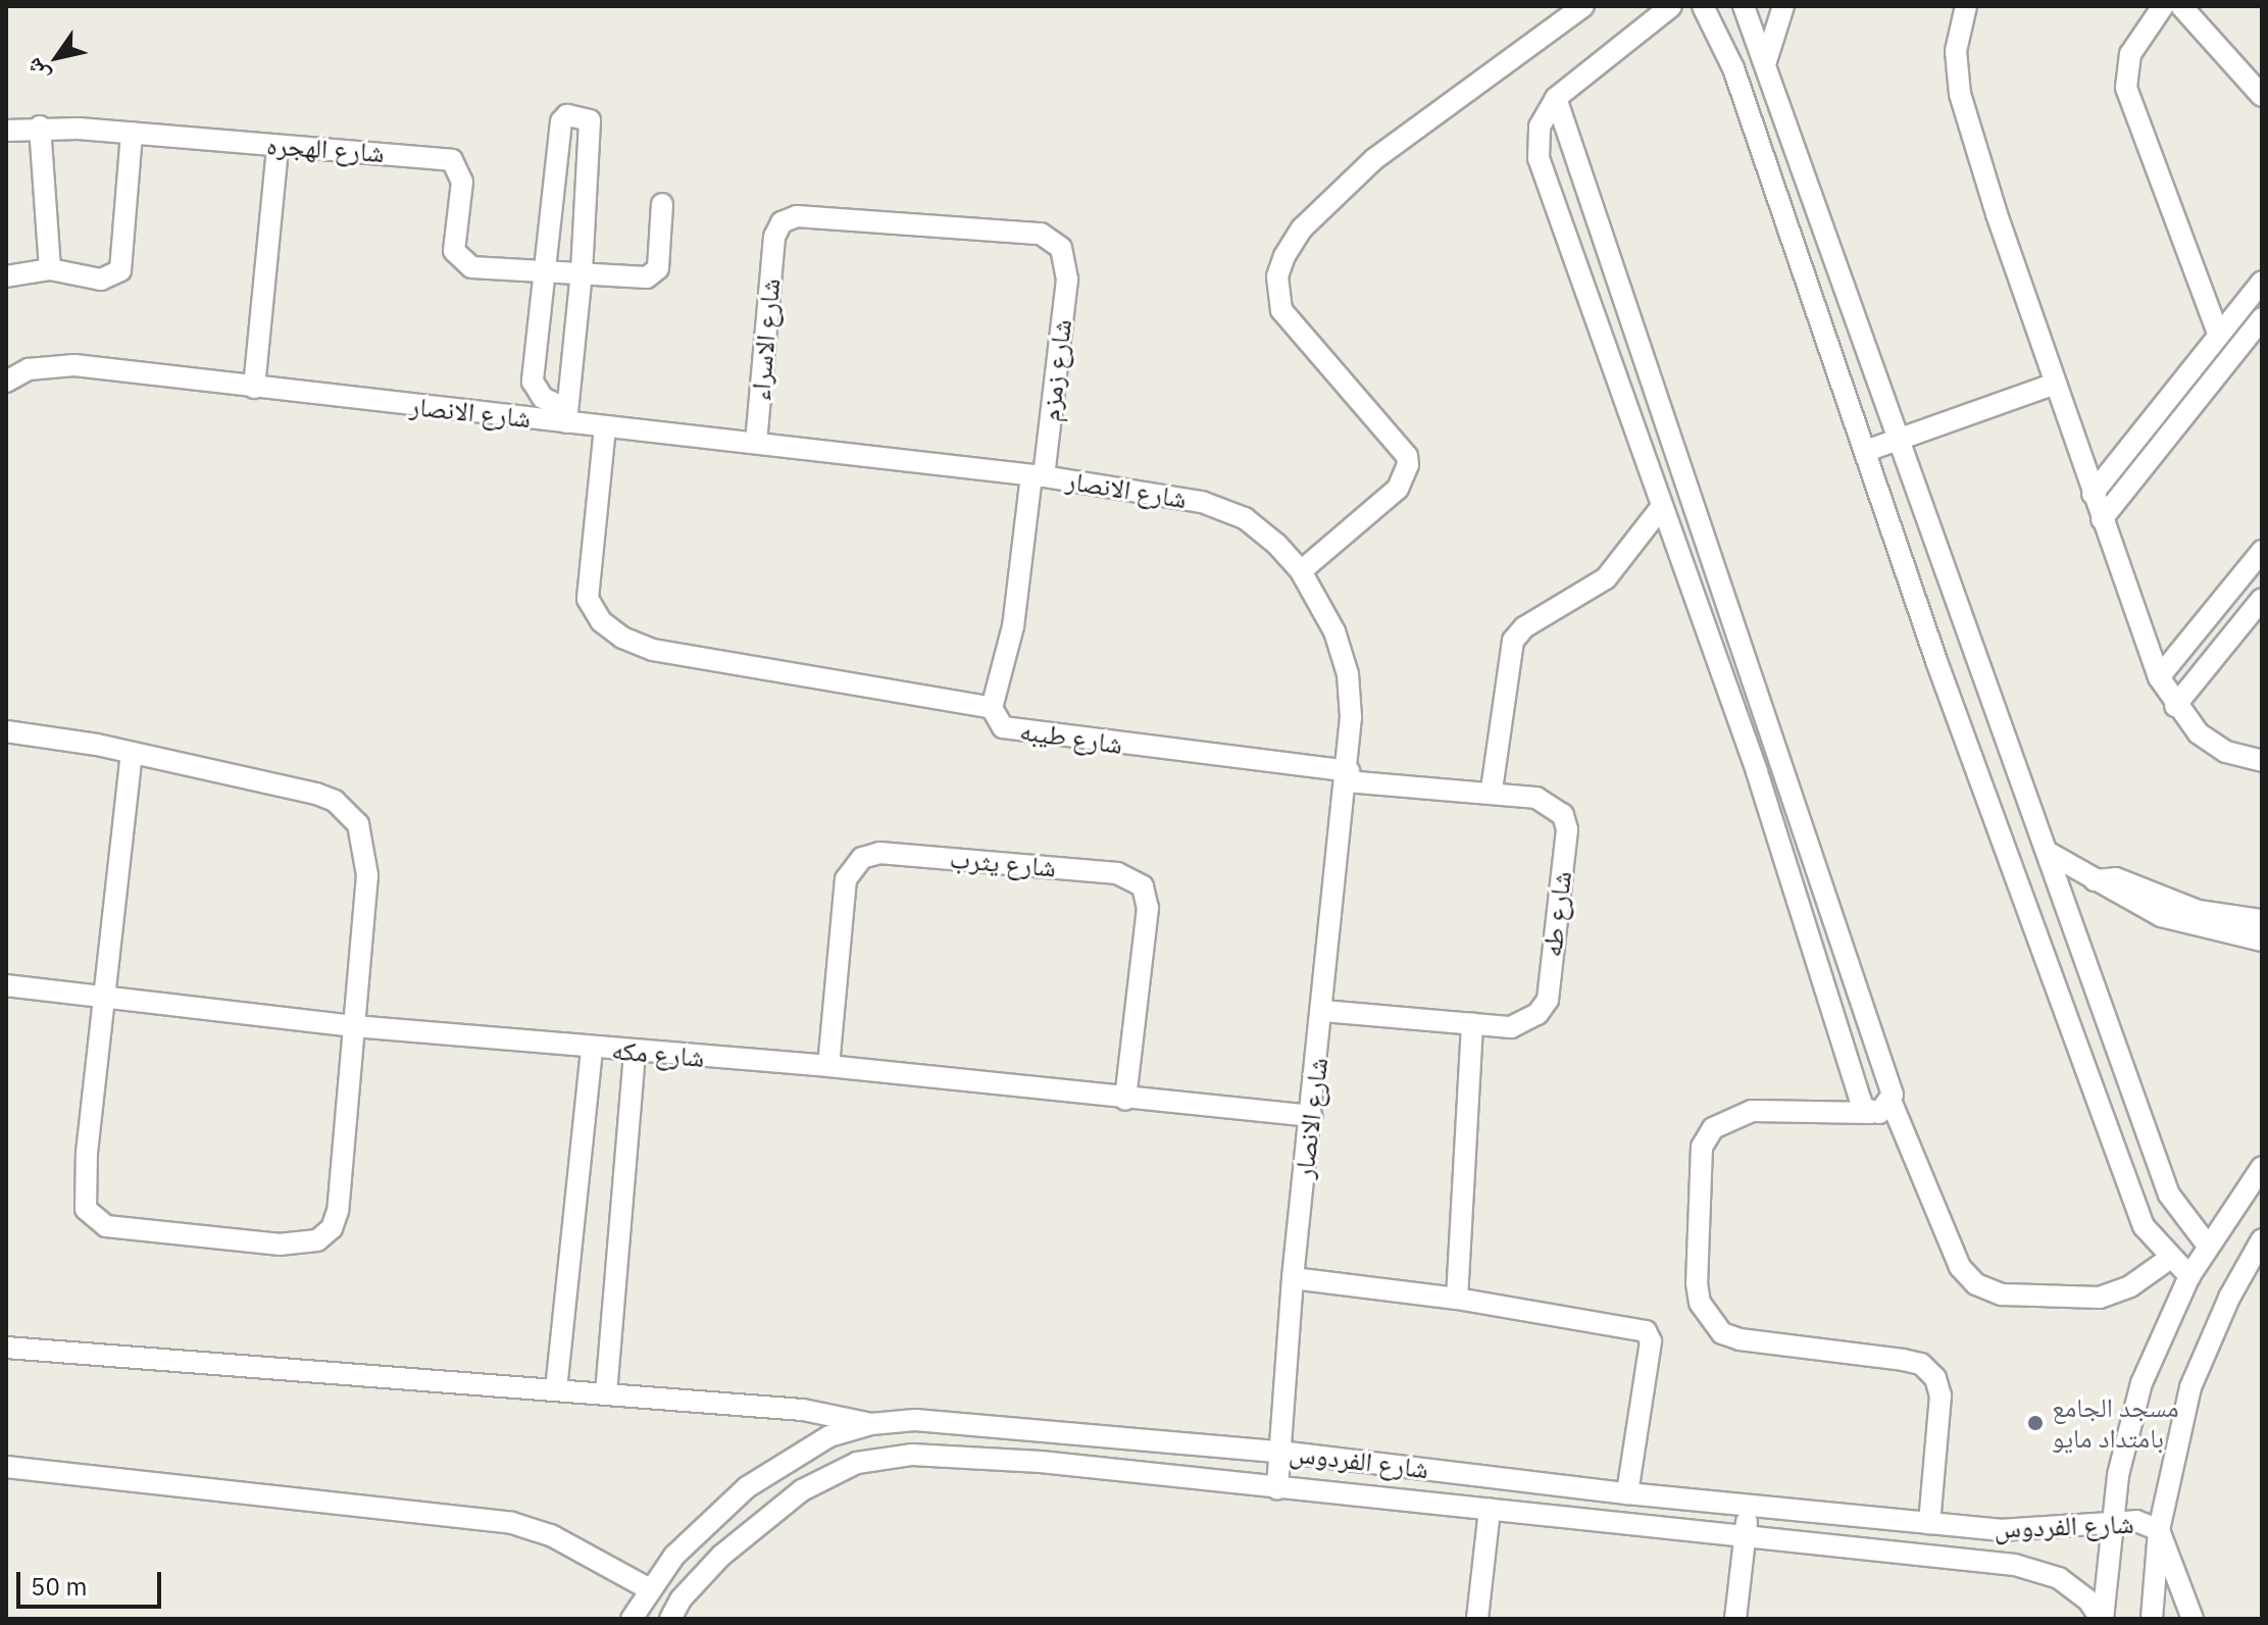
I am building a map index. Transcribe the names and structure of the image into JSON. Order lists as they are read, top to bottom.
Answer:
{
  "streets": {
    "street": [
      "شارع الهجره",
      "شارع الاسراء",
      "شارع زمزم",
      "شارع الانصار",
      "شارع طيبه",
      "شارع يثرب",
      "شارع طه",
      "شارع مكه",
      "شارع الفردوس"
    ]
  },
  "crossings": [
    ["شارع الاسراء", "شارع زمزم"],
    ["شارع الاسراء", "شارع الانصار"],
    ["شارع زمزم", "شارع الانصار"],
    ["شارع زمزم", "شارع طيبه"],
    ["شارع الانصار", "شارع طيبه"],
    ["شارع الانصار", "شارع طه"],
    ["شارع الانصار", "شارع مكه"],
    ["شارع الانصار", "شارع الفردوس"],
    ["شارع طيبه", "شارع طه"],
    ["شارع يثرب", "شارع مكه"]
  ],
  "places": ["مسجد الجامع بامتداد مايو"],
  "scale_bar": "50 m",
  "north": "bottom left"
}
